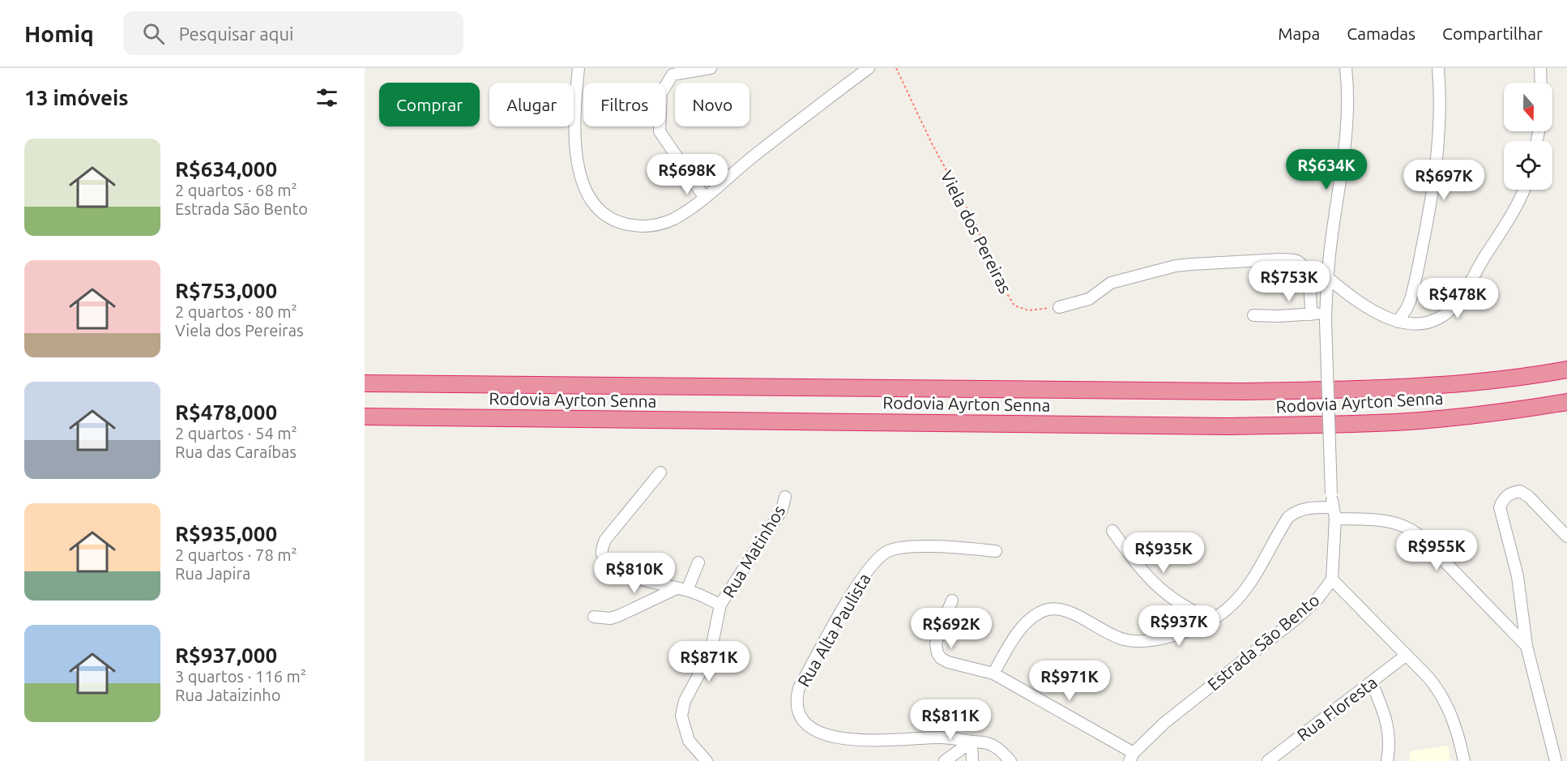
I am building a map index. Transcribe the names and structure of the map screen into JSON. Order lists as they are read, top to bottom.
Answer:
{
  "streets": {
    "highway": ["Rodovia Ayrton Senna"],
    "street": [
      "Rua Matinhos",
      "Rua Alta Paulista",
      "Estrada São Bento",
      "Rua Floresta"
    ],
    "path": ["Viela dos Pereiras"]
  },
  "north": "bottom",
  "page": {
    "header": "Homiq",
    "search": "Pesquisar aqui",
    "nav": ["Mapa", "Camadas", "Compartilhar"],
    "heading": "13 imóveis",
    "chip": [
      "Comprar",
      "Alugar",
      "Filtros",
      "Novo"
    ],
    "list": [
      {
        "name": "R$634,000",
        "note": "2 quartos · 68 m² · Estrada São Bento"
      },
      {
        "name": "R$753,000",
        "note": "2 quartos · 80 m² · Viela dos Pereiras"
      },
      {
        "name": "R$478,000",
        "note": "2 quartos · 54 m² · Rua das Caraíbas"
      },
      {
        "name": "R$935,000",
        "note": "2 quartos · 78 m² · Rua Japira"
      },
      {
        "name": "R$937,000",
        "note": "3 quartos · 116 m² · Rua Jataizinho"
      }
    ],
    "price": [
      "R$634K",
      "R$698K",
      "R$697K",
      "R$753K",
      "R$478K",
      "R$955K",
      "R$935K",
      "R$810K",
      "R$937K",
      "R$692K",
      "R$871K",
      "R$971K",
      "R$811K"
    ]
  }
}
